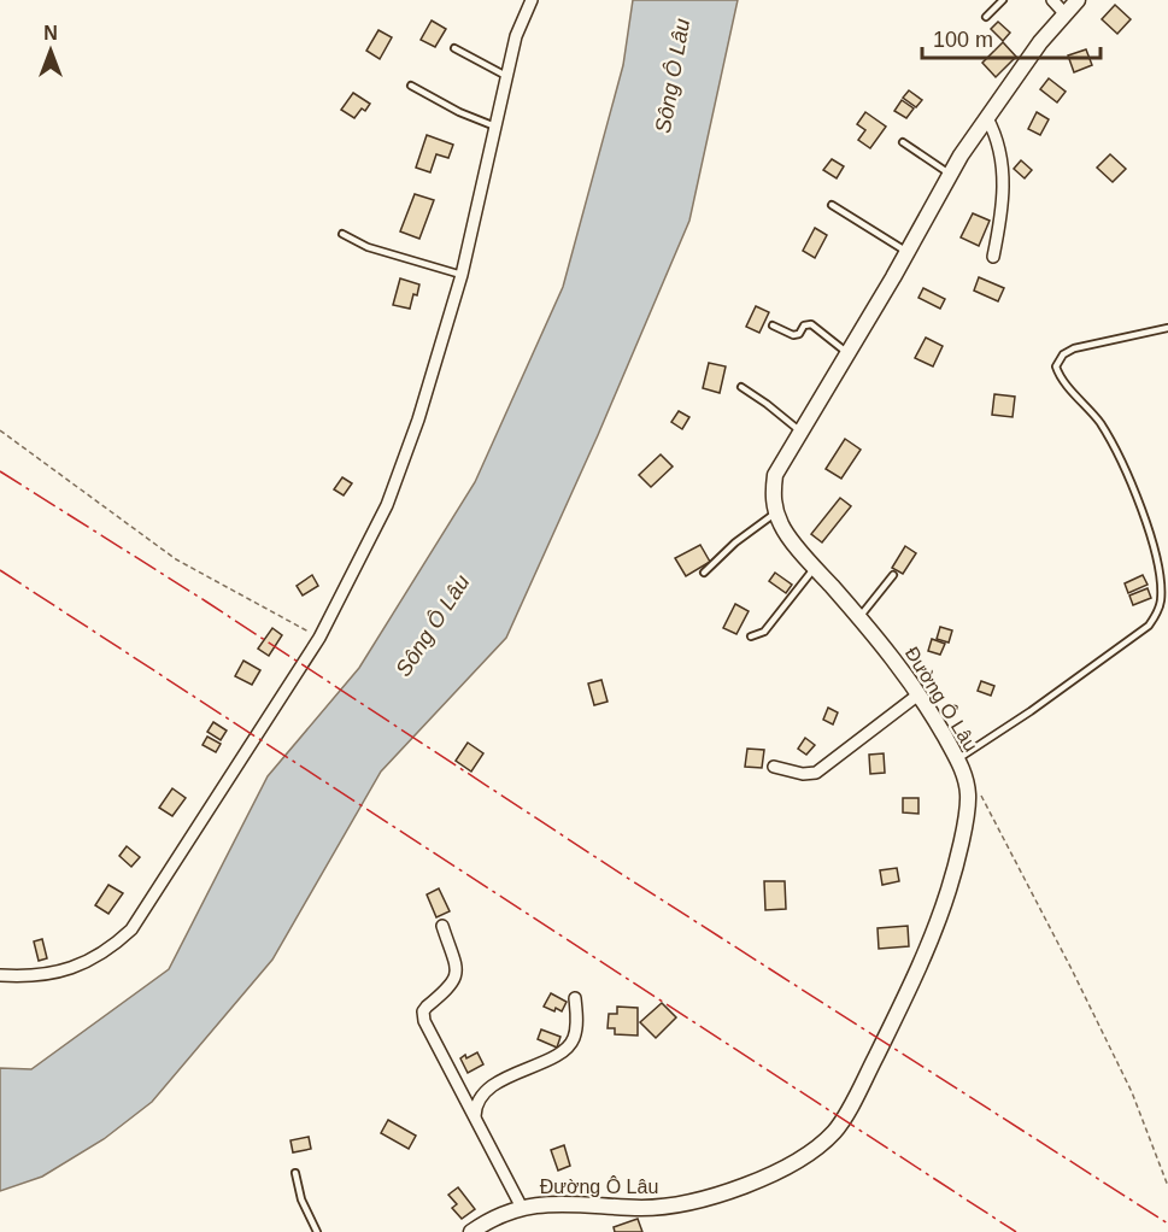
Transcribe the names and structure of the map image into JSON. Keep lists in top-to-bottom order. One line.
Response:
{"streets":{"main road":["Đường Ô Lâu"]},"water":["Sông Ô Lâu"],"scale_bar":"100 m","north":"top"}
